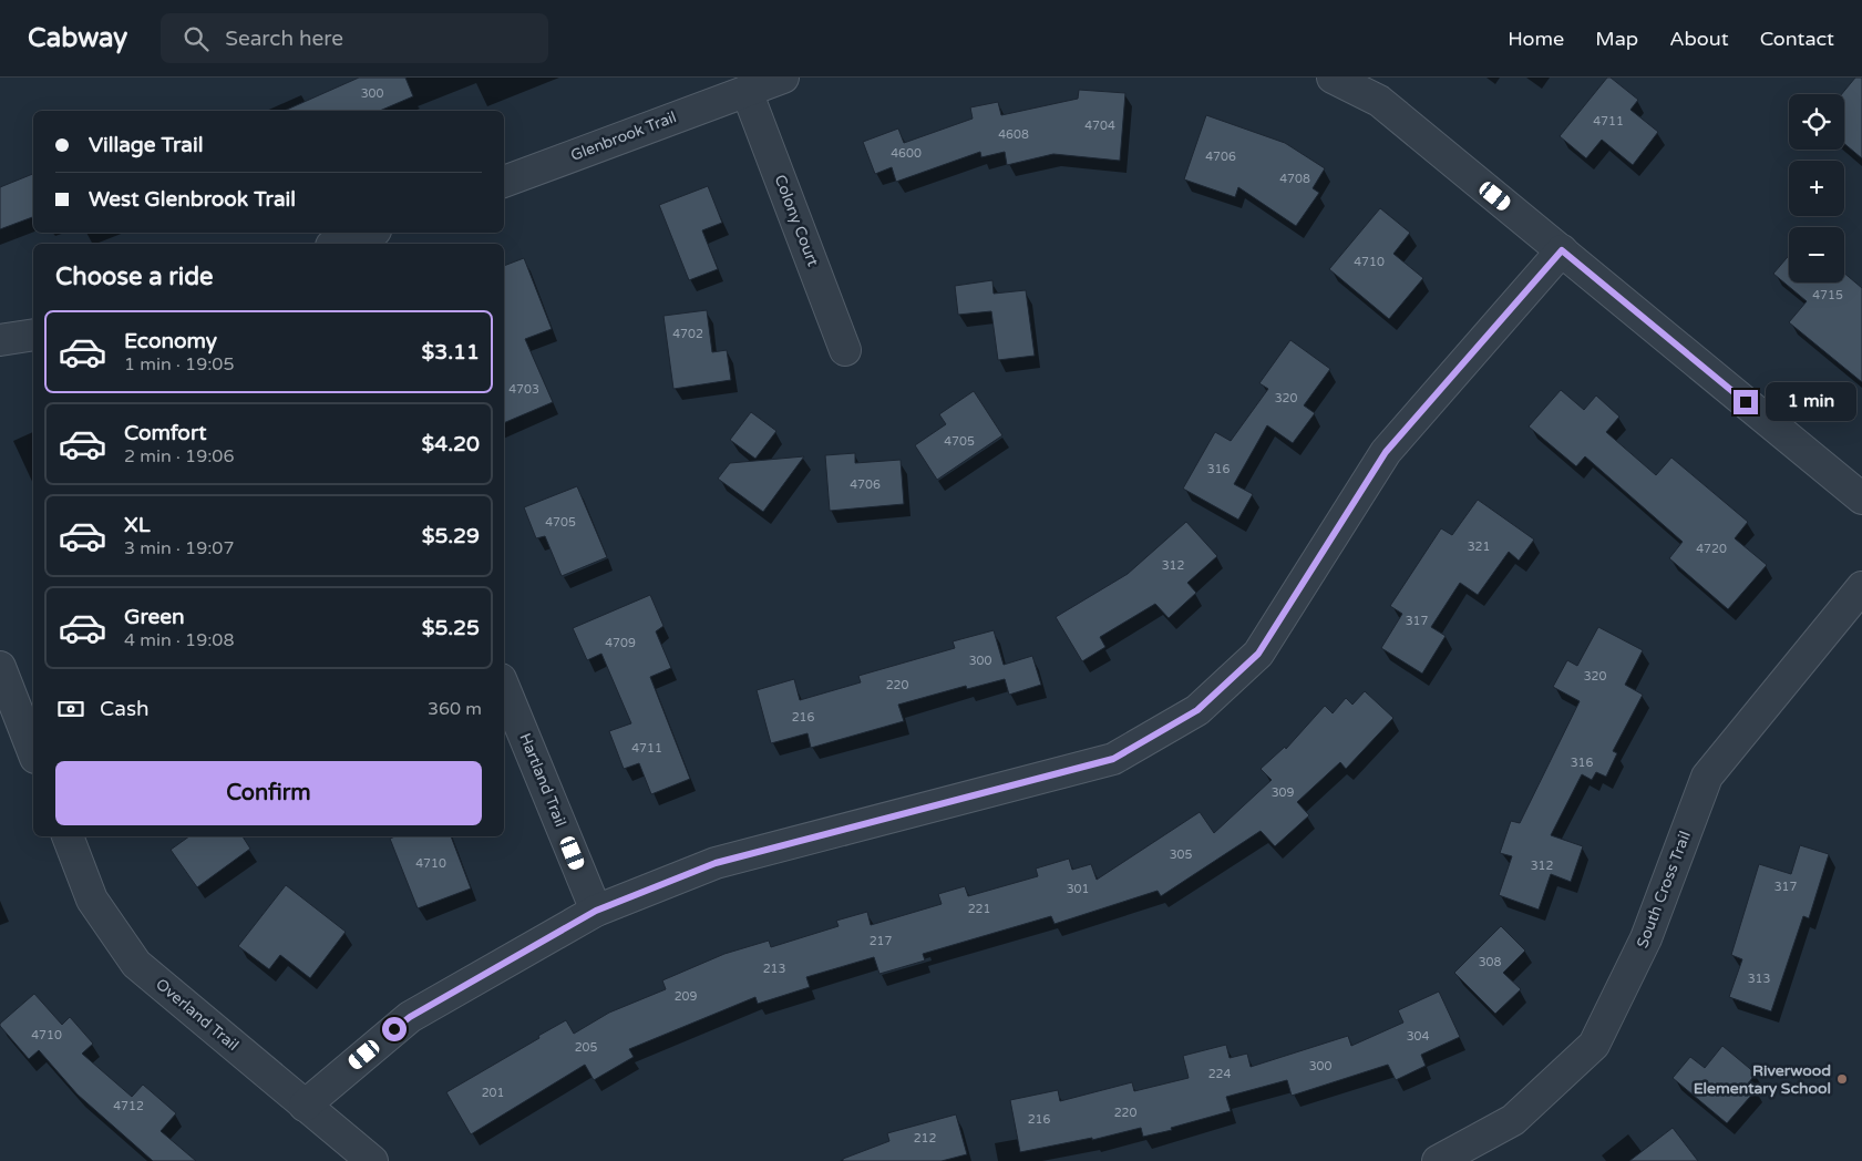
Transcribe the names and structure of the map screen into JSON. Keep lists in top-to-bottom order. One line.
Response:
{"streets":{"street":["Glenbrook Trail","Colony Court","Hartland Trail","South Cross Trail","Overland Trail"]},"crossings":[["Glenbrook Trail","Colony Court"]],"places":["Riverwood Elementary School"],"house_numbers":["300","4711","4704","4608","4600","4706","4708","4710","4715","4702","4703","320","4705","316","4706","4705","321","4720","312","317","4709","300","320","220","216","4711","316","309","305","4710","312","317","301","221","217","308","213","313","209","4710","304","205","300","224","201","4712","220","216","212"],"page":{"header":"Cabway","search":"Search here","nav":["Home","Map","About","Contact"],"map_buttons":["+","−"],"banner":["Village Trail","West Glenbrook Trail"],"heading":"Choose a ride","list":[{"name":"Economy","note":"1 min · 19:05","value":"$3.11"},{"name":"Comfort","note":"2 min · 19:06","value":"$4.20"},{"name":"XL","note":"3 min · 19:07","value":"$5.29"},{"name":"Green","note":"4 min · 19:08","value":"$5.25"}],"bubble":"1 min","pay":["Cash","360 m"],"buttons":"Confirm"}}
